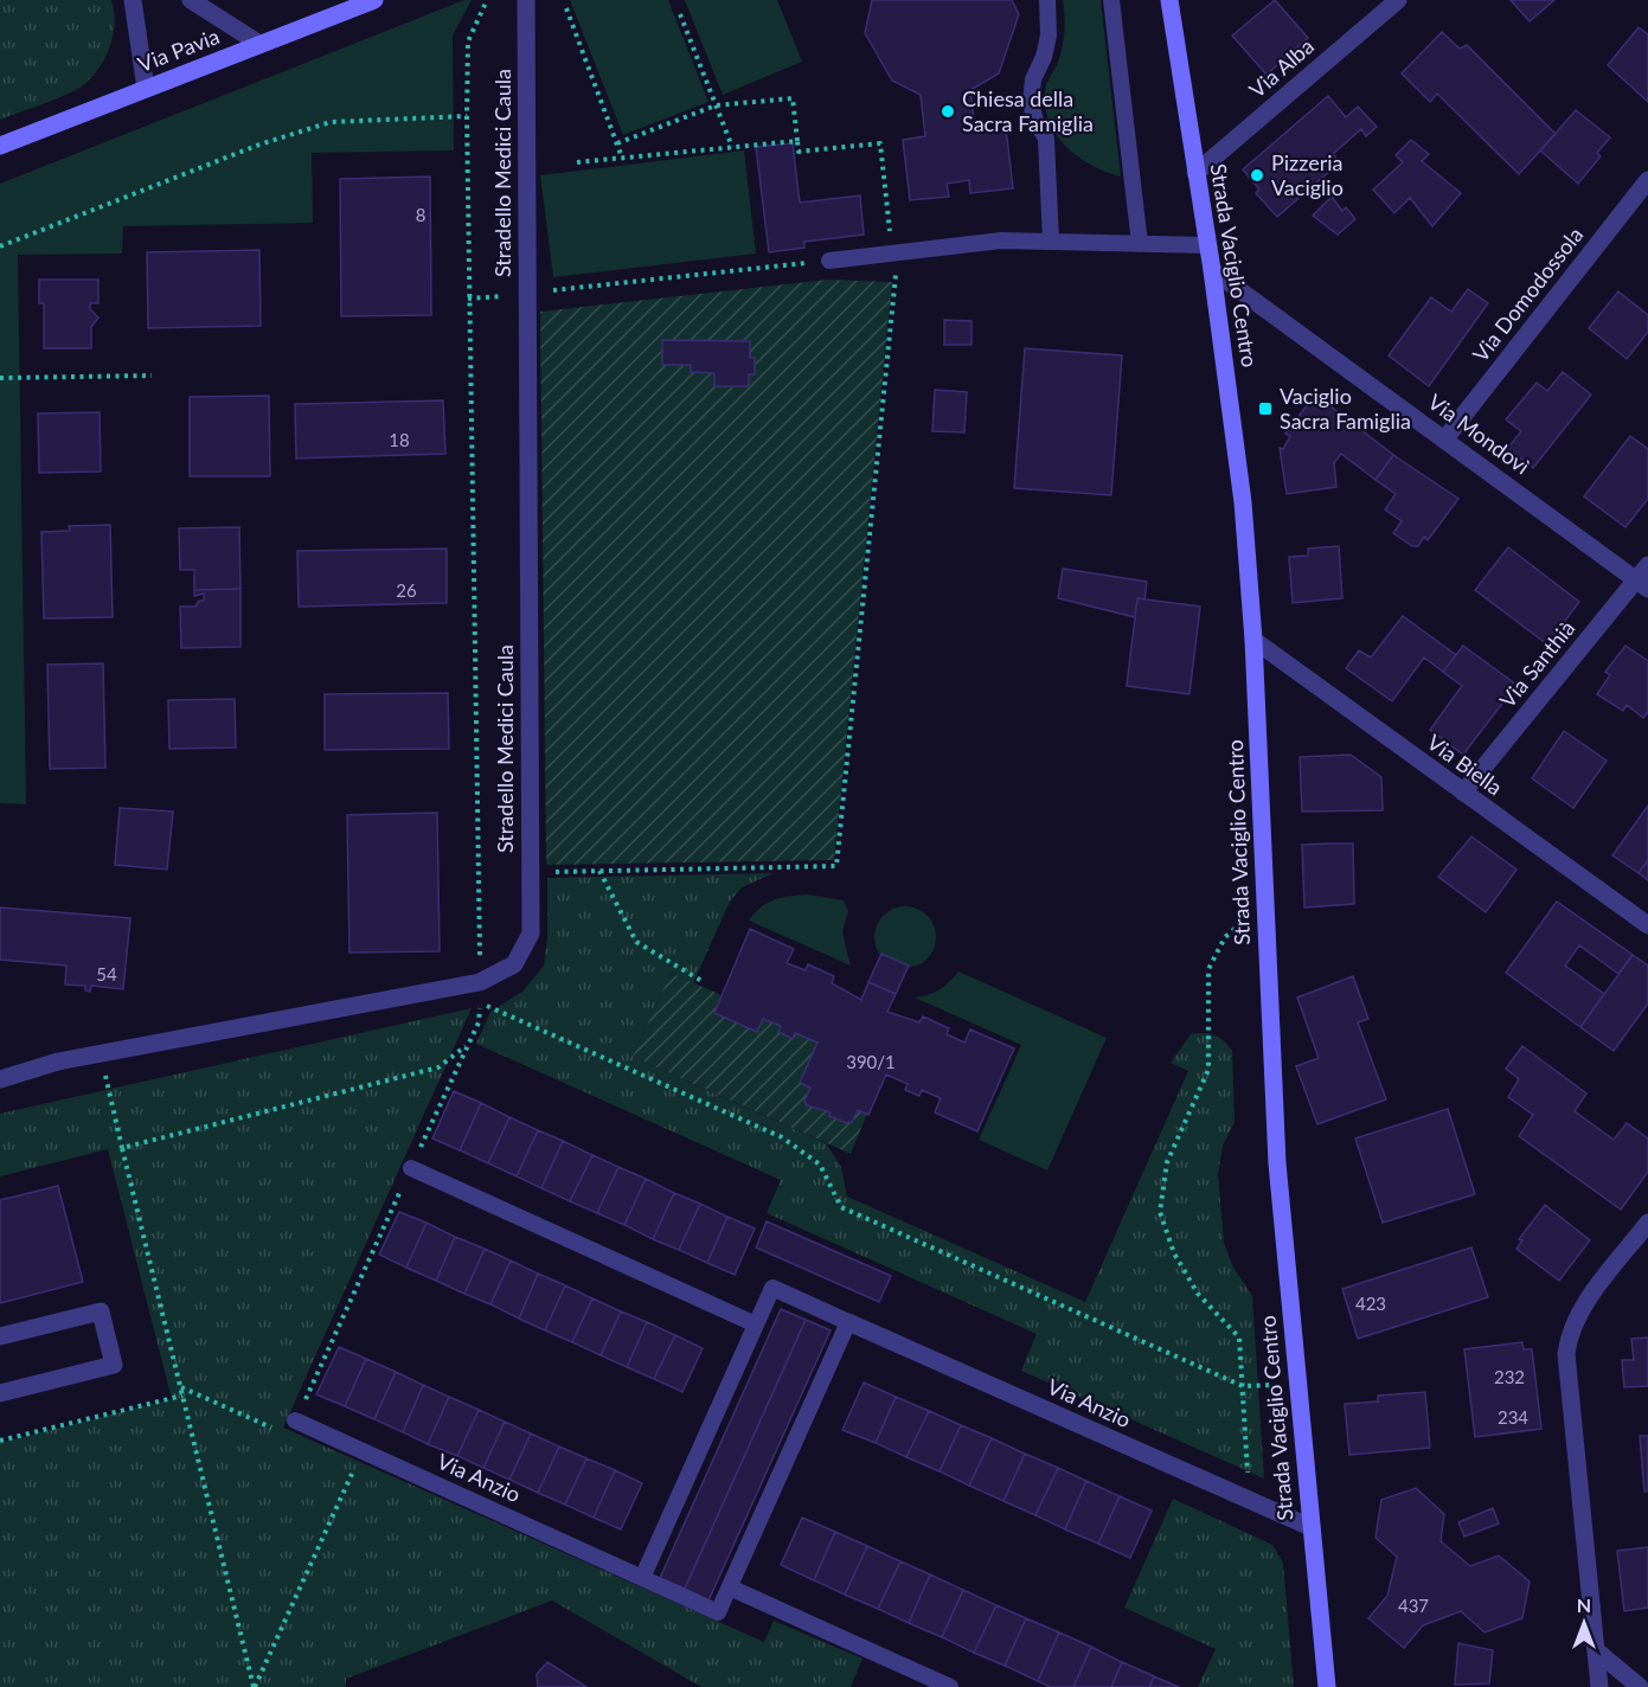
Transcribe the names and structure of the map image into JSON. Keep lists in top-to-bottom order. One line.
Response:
{"streets":{"street":["Via Pavia","Via Alba","Stradello Medici Caula","Strada Vaciglio Centro","Via Domodossola","Via Mondovì","Via Santhià","Via Biella","Via Anzio"]},"crossings":[["Via Alba","Strada Vaciglio Centro"],["Strada Vaciglio Centro","Via Mondovì"],["Strada Vaciglio Centro","Via Biella"],["Strada Vaciglio Centro","Via Anzio"],["Via Domodossola","Via Mondovì"],["Via Mondovì","Via Santhià"],["Via Santhià","Via Biella"]],"places":{"other":["Chiesa della Sacra Famiglia","Pizzeria Vaciglio"],"transit":["Vaciglio Sacra Famiglia"]},"house_numbers":["8","18","26","54","390/1","423","232","234","437"],"north":"top"}
